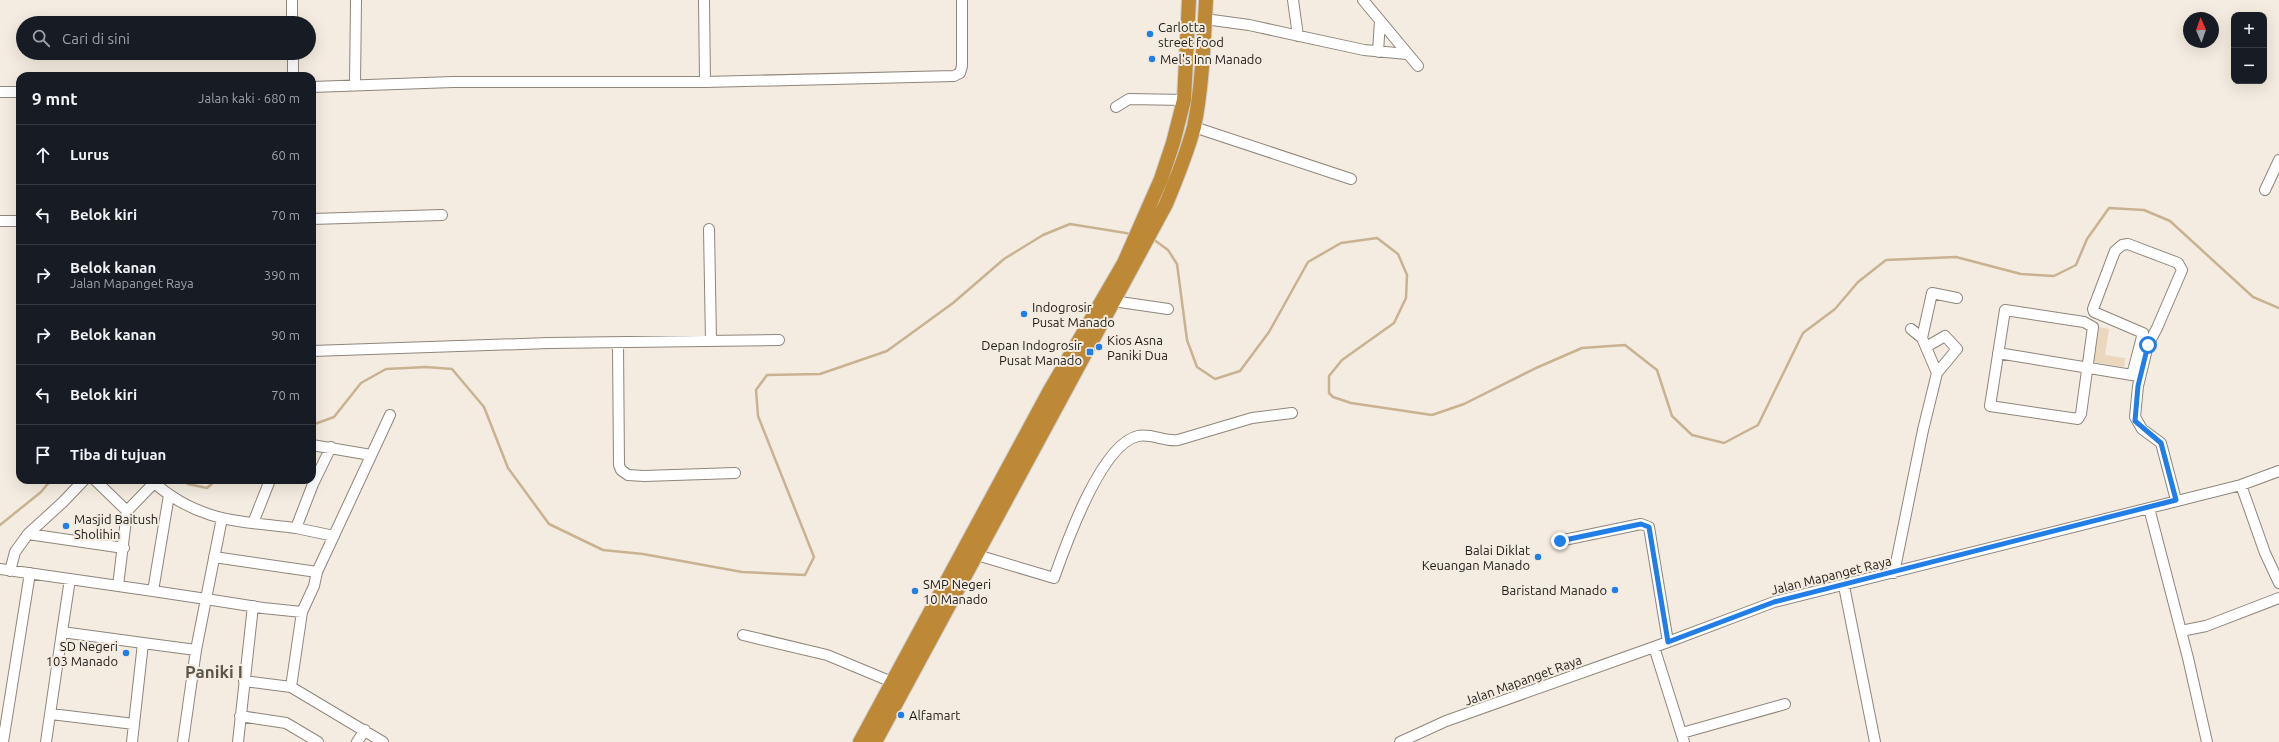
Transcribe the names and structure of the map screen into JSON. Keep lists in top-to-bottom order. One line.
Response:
{"streets":{"street":["Jalan Mapanget Raya"]},"districts":["Paniki I"],"places":{"other":["Carlotta street food","Mel's Inn Manado","Indogrosir Pusat Manado","Kios Asna Paniki Dua","Masjid Baitush Sholihin","Balai Diklat Keuangan Manado","Baristand Manado","SMP Negeri 10 Manado","SD Negeri 103 Manado","Alfamart"],"transit":["Depan Indogrosir Pusat Manado"]},"north":"top","page":{"map_buttons":["+","−"],"search":"Cari di sini","heading":["9 mnt","Jalan kaki · 680 m"],"list":[["Lurus","60 m"],["Belok kiri","70 m"],["Belok kanan","Jalan Mapanget Raya","390 m"],["Belok kanan","90 m"],["Belok kiri","70 m"],"Tiba di tujuan"]}}
